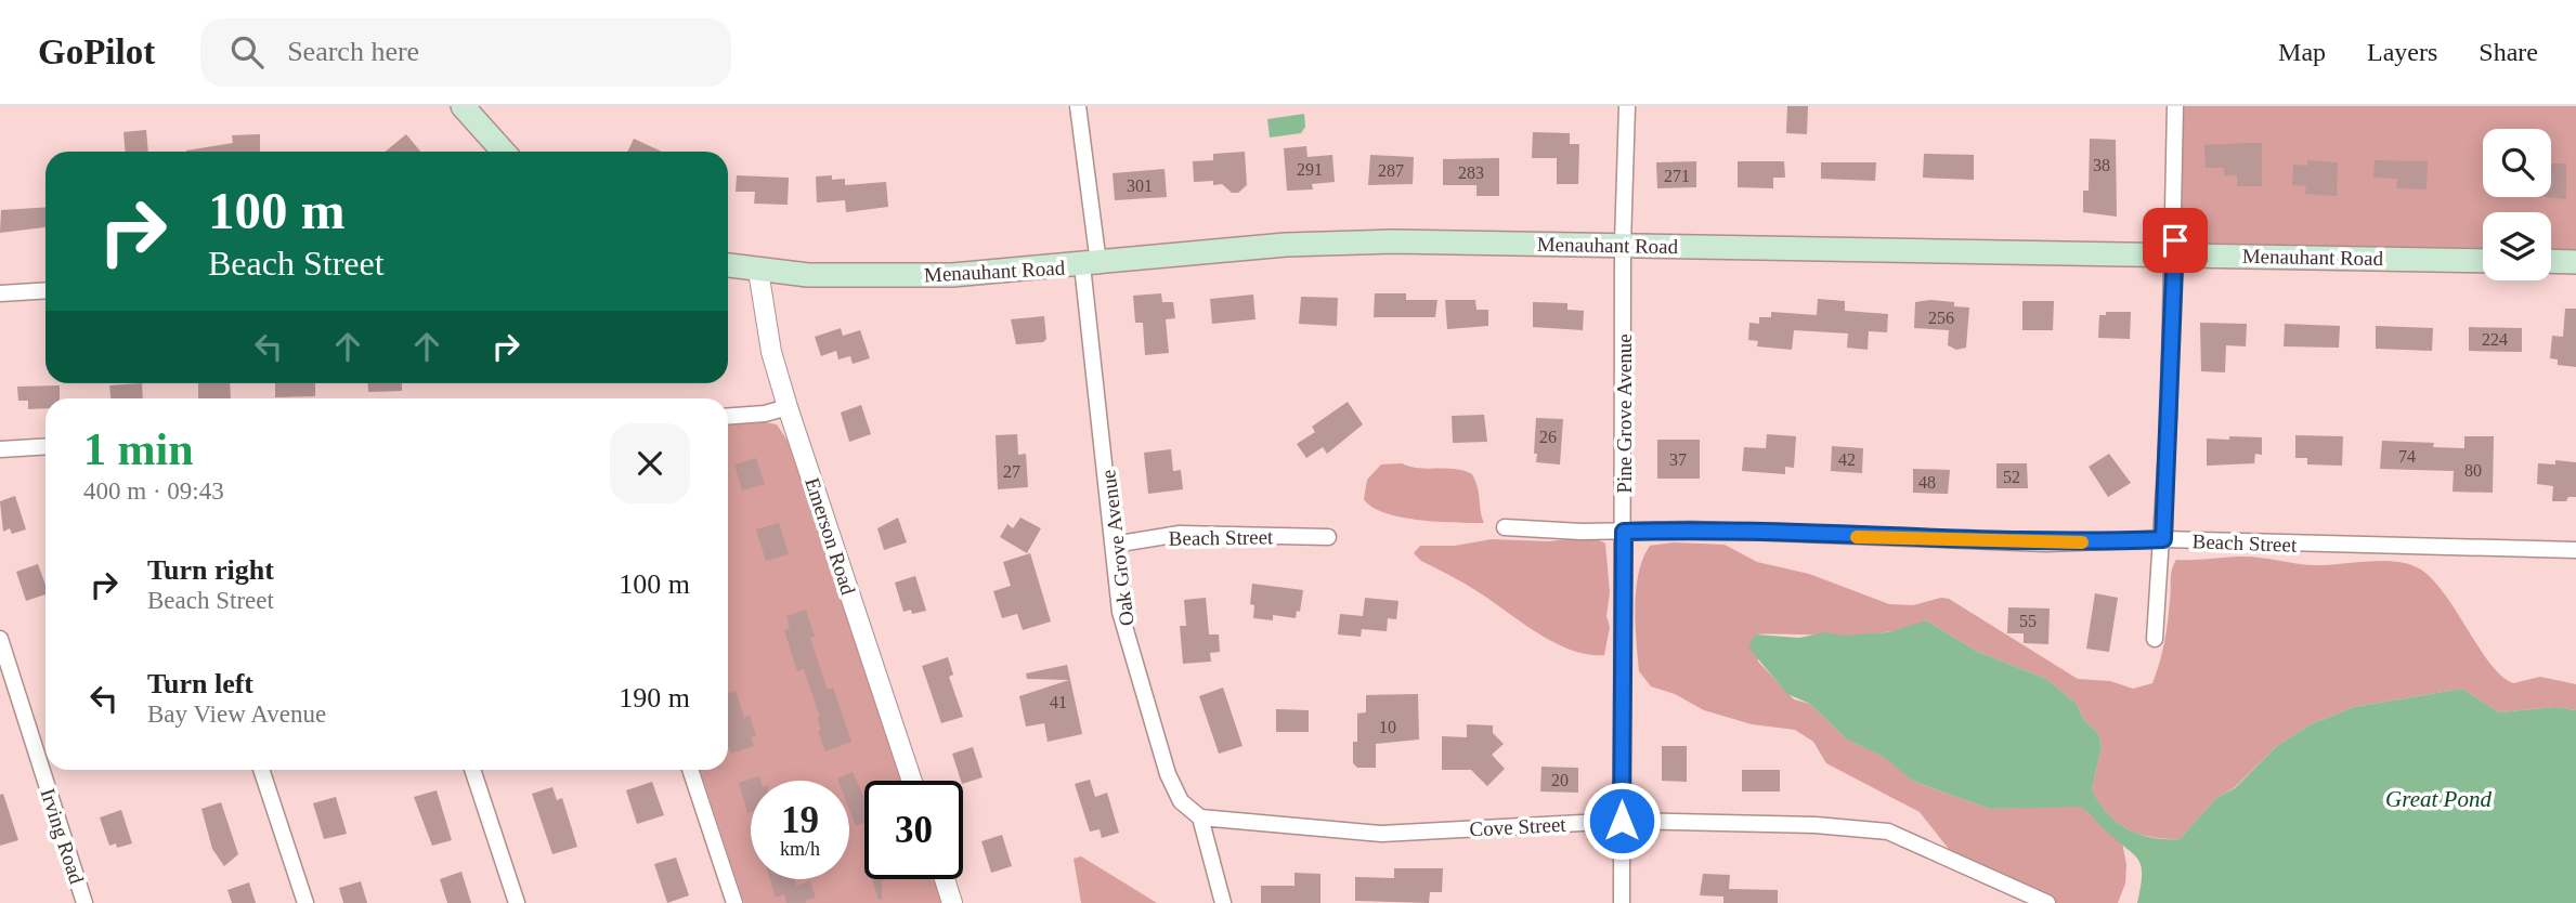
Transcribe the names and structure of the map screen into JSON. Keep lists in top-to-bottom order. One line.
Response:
{"streets":{"main road":["Menauhant Road"],"street":["Pine Grove Avenue","Emerson Road","Beach Street","Oak Grove Avenue","Cove Street","Irving Road"]},"crossings":[["Menauhant Road","Pine Grove Avenue"],["Menauhant Road","Emerson Road"],["Menauhant Road","Oak Grove Avenue"],["Pine Grove Avenue","Beach Street"],["Pine Grove Avenue","Cove Street"],["Beach Street","Oak Grove Avenue"],["Oak Grove Avenue","Cove Street"]],"water":["Great Pond"],"house_numbers":["38","291","287","283","271","301","256","224","26","74","37","42","80","27","52","48","55","41","10","20"],"page":{"header":"GoPilot","search":"Search here","nav":["Map","Layers","Share"],"turn":["100 m","Beach Street"],"heading":["1 min","400 m · 09:43"],"list":[{"name":"Turn right","note":"Beach Street","value":"100 m"},{"name":"Turn left","note":"Bay View Avenue","value":"190 m"}],"speed":"19 km/h","limit":"30"}}
